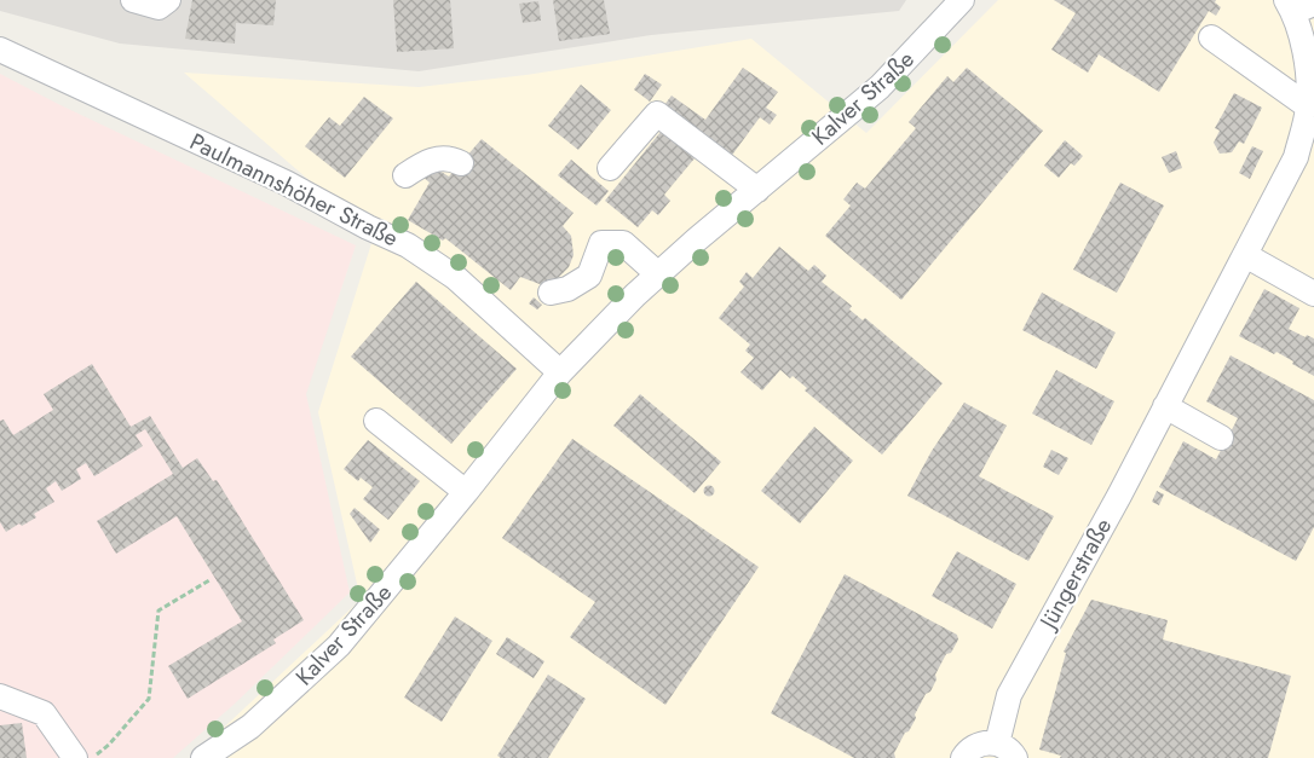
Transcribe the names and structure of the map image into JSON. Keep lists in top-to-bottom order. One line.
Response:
{"streets":{"street":["Kalver Straße","Paulmannshöher Straße","Jüngerstraße"]},"crossings":[["Kalver Straße","Paulmannshöher Straße"]]}
